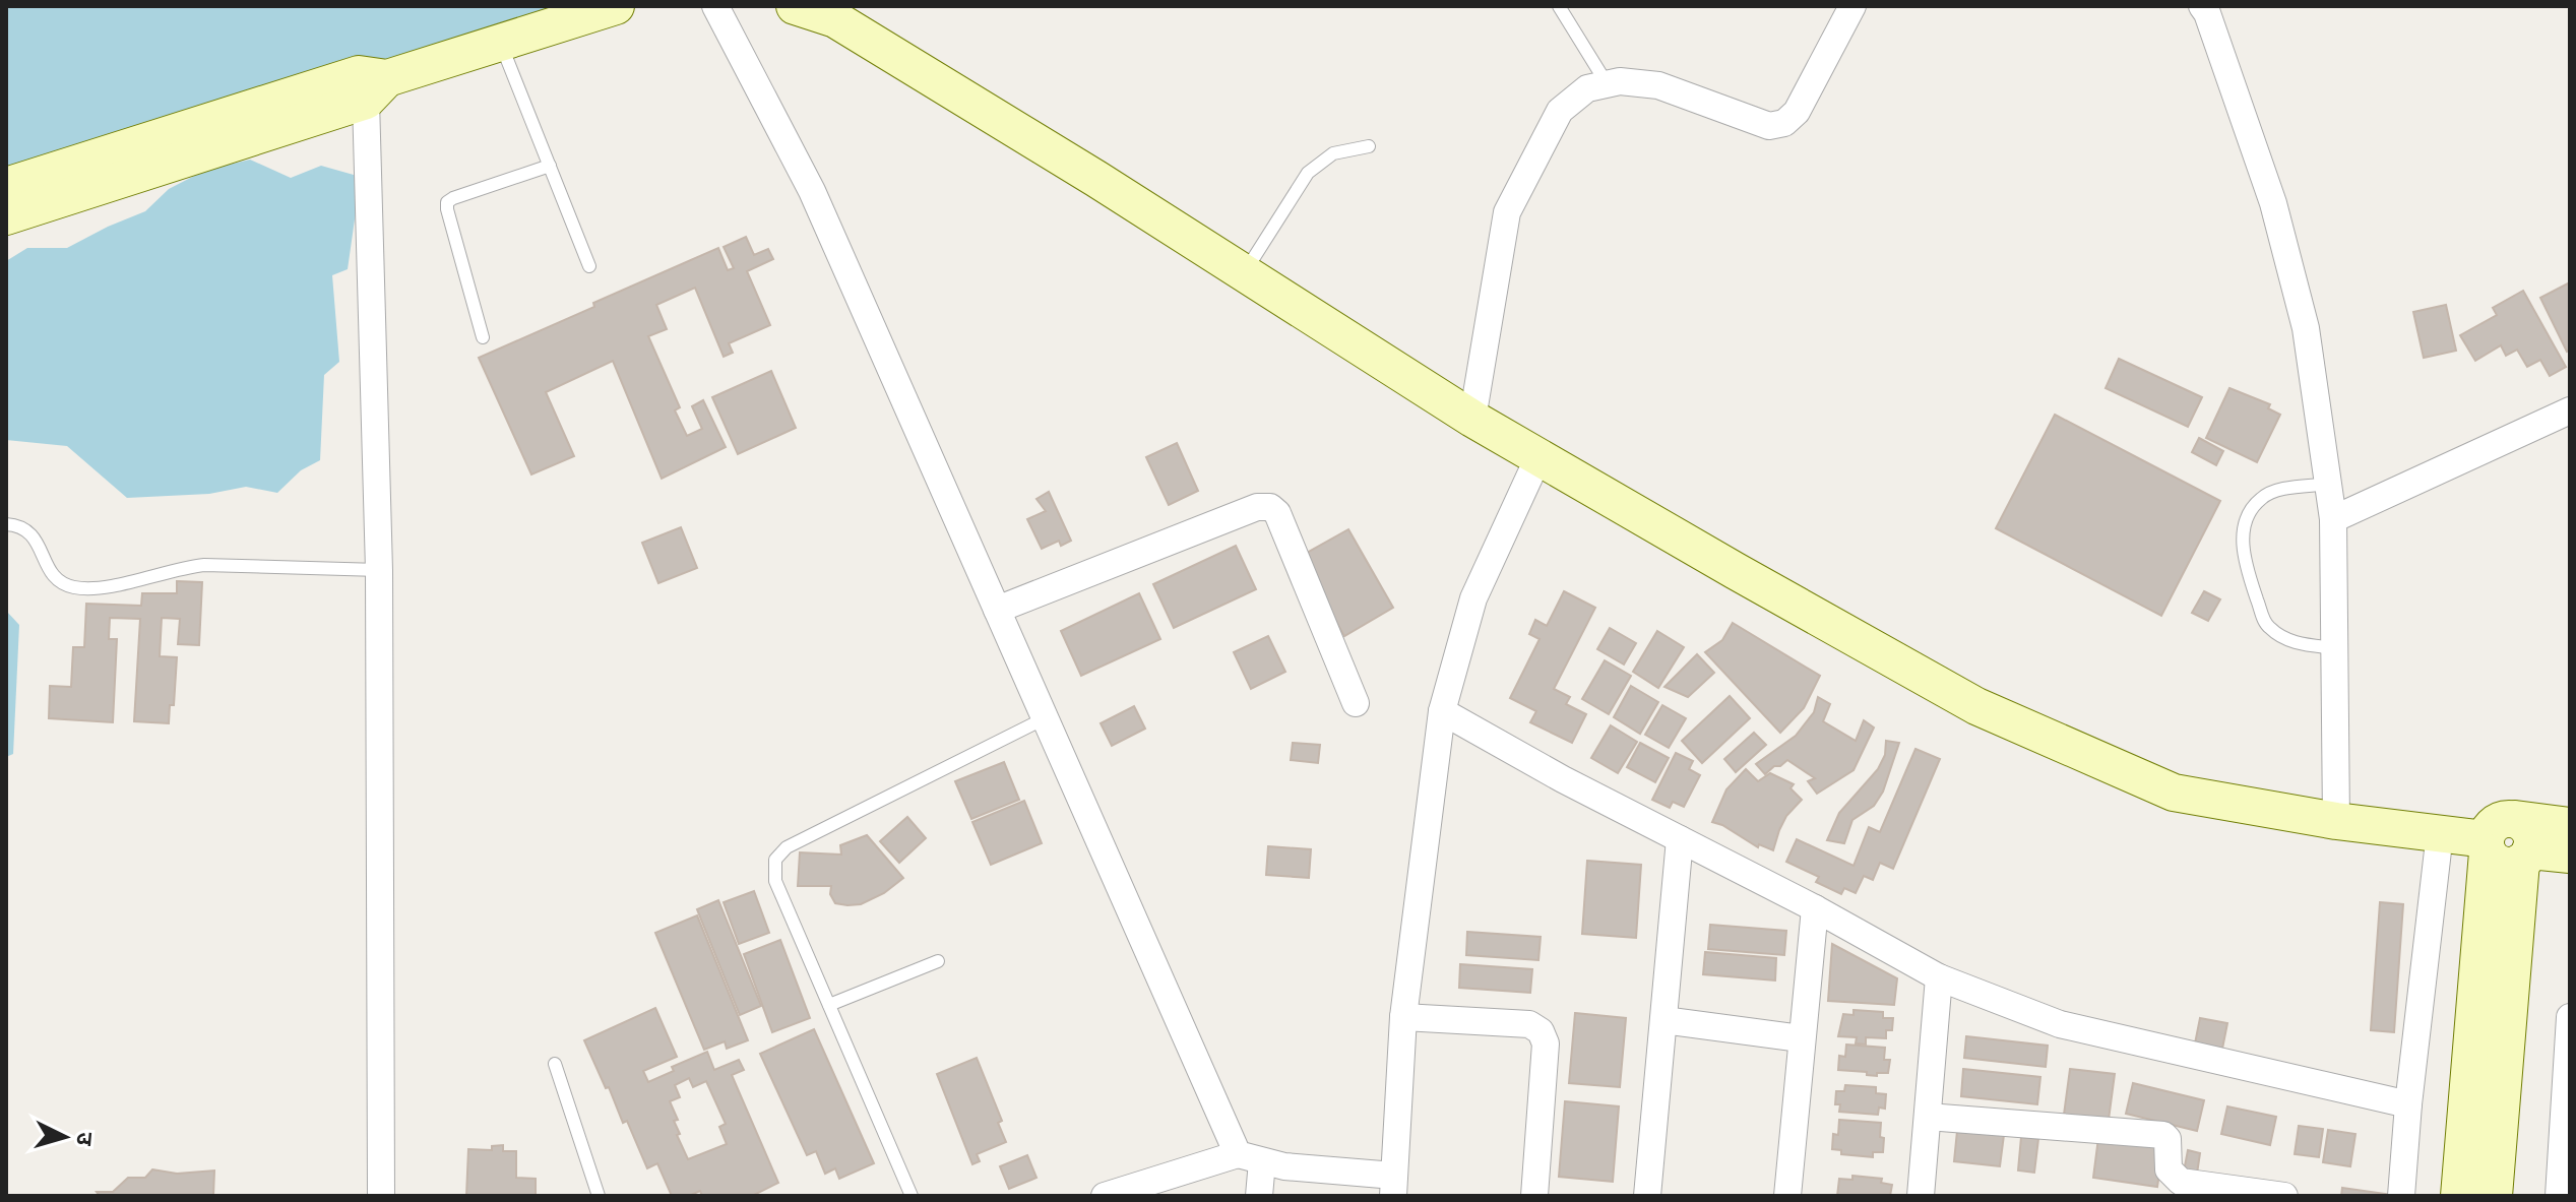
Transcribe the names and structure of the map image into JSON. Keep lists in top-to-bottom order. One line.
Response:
{"north":"right"}
